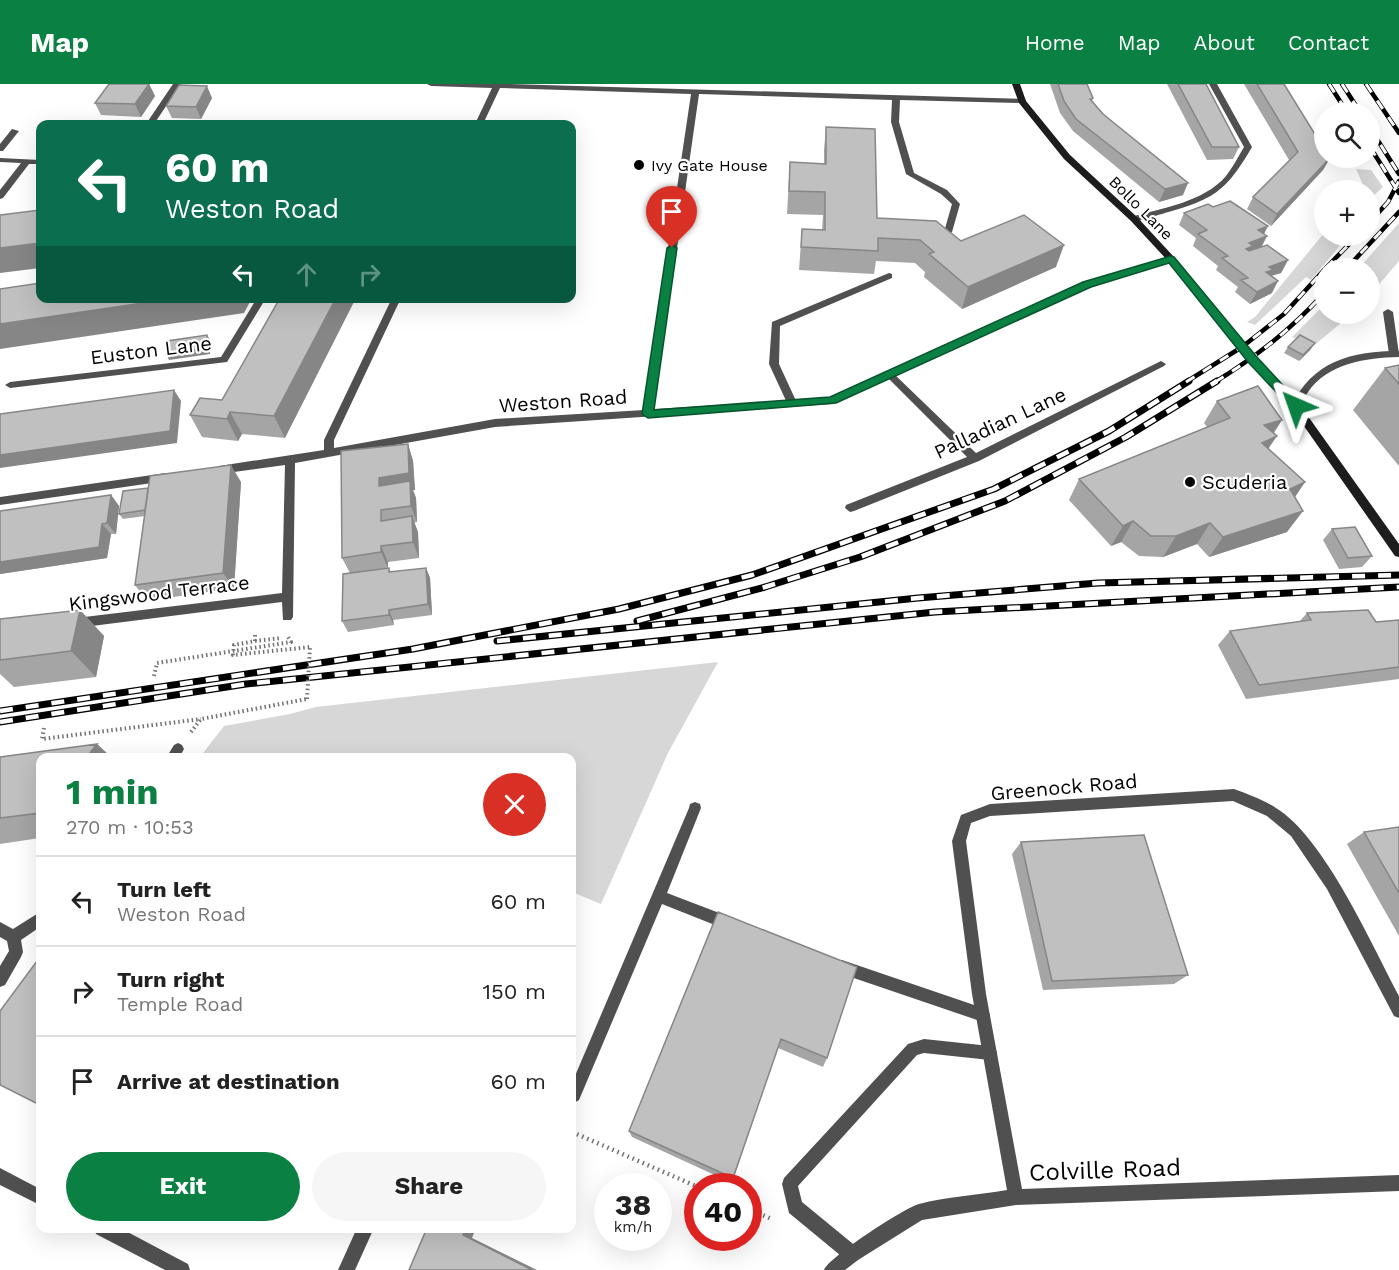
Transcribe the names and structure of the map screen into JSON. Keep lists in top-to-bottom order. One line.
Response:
{"streets":{"street":["Bollo Lane","Euston Lane","Weston Road","Palladian Lane","Kingswood Terrace","Greenock Road","Colville Road"]},"crossings":[["Bollo Lane","Weston Road"],["Greenock Road","Colville Road"]],"places":["Ivy Gate House","Scuderia"],"page":{"header":"Map","nav":["Home","Map","About","Contact"],"map_buttons":["+","−"],"turn":["60 m","Weston Road"],"heading":["1 min","270 m · 10:53"],"list":[{"name":"Turn left","note":"Weston Road","value":"60 m"},{"name":"Turn right","note":"Temple Road","value":"150 m"},{"name":"Arrive at destination","value":"60 m"}],"buttons":["Exit","Share"],"speed":"38 km/h","limit":"40"}}
